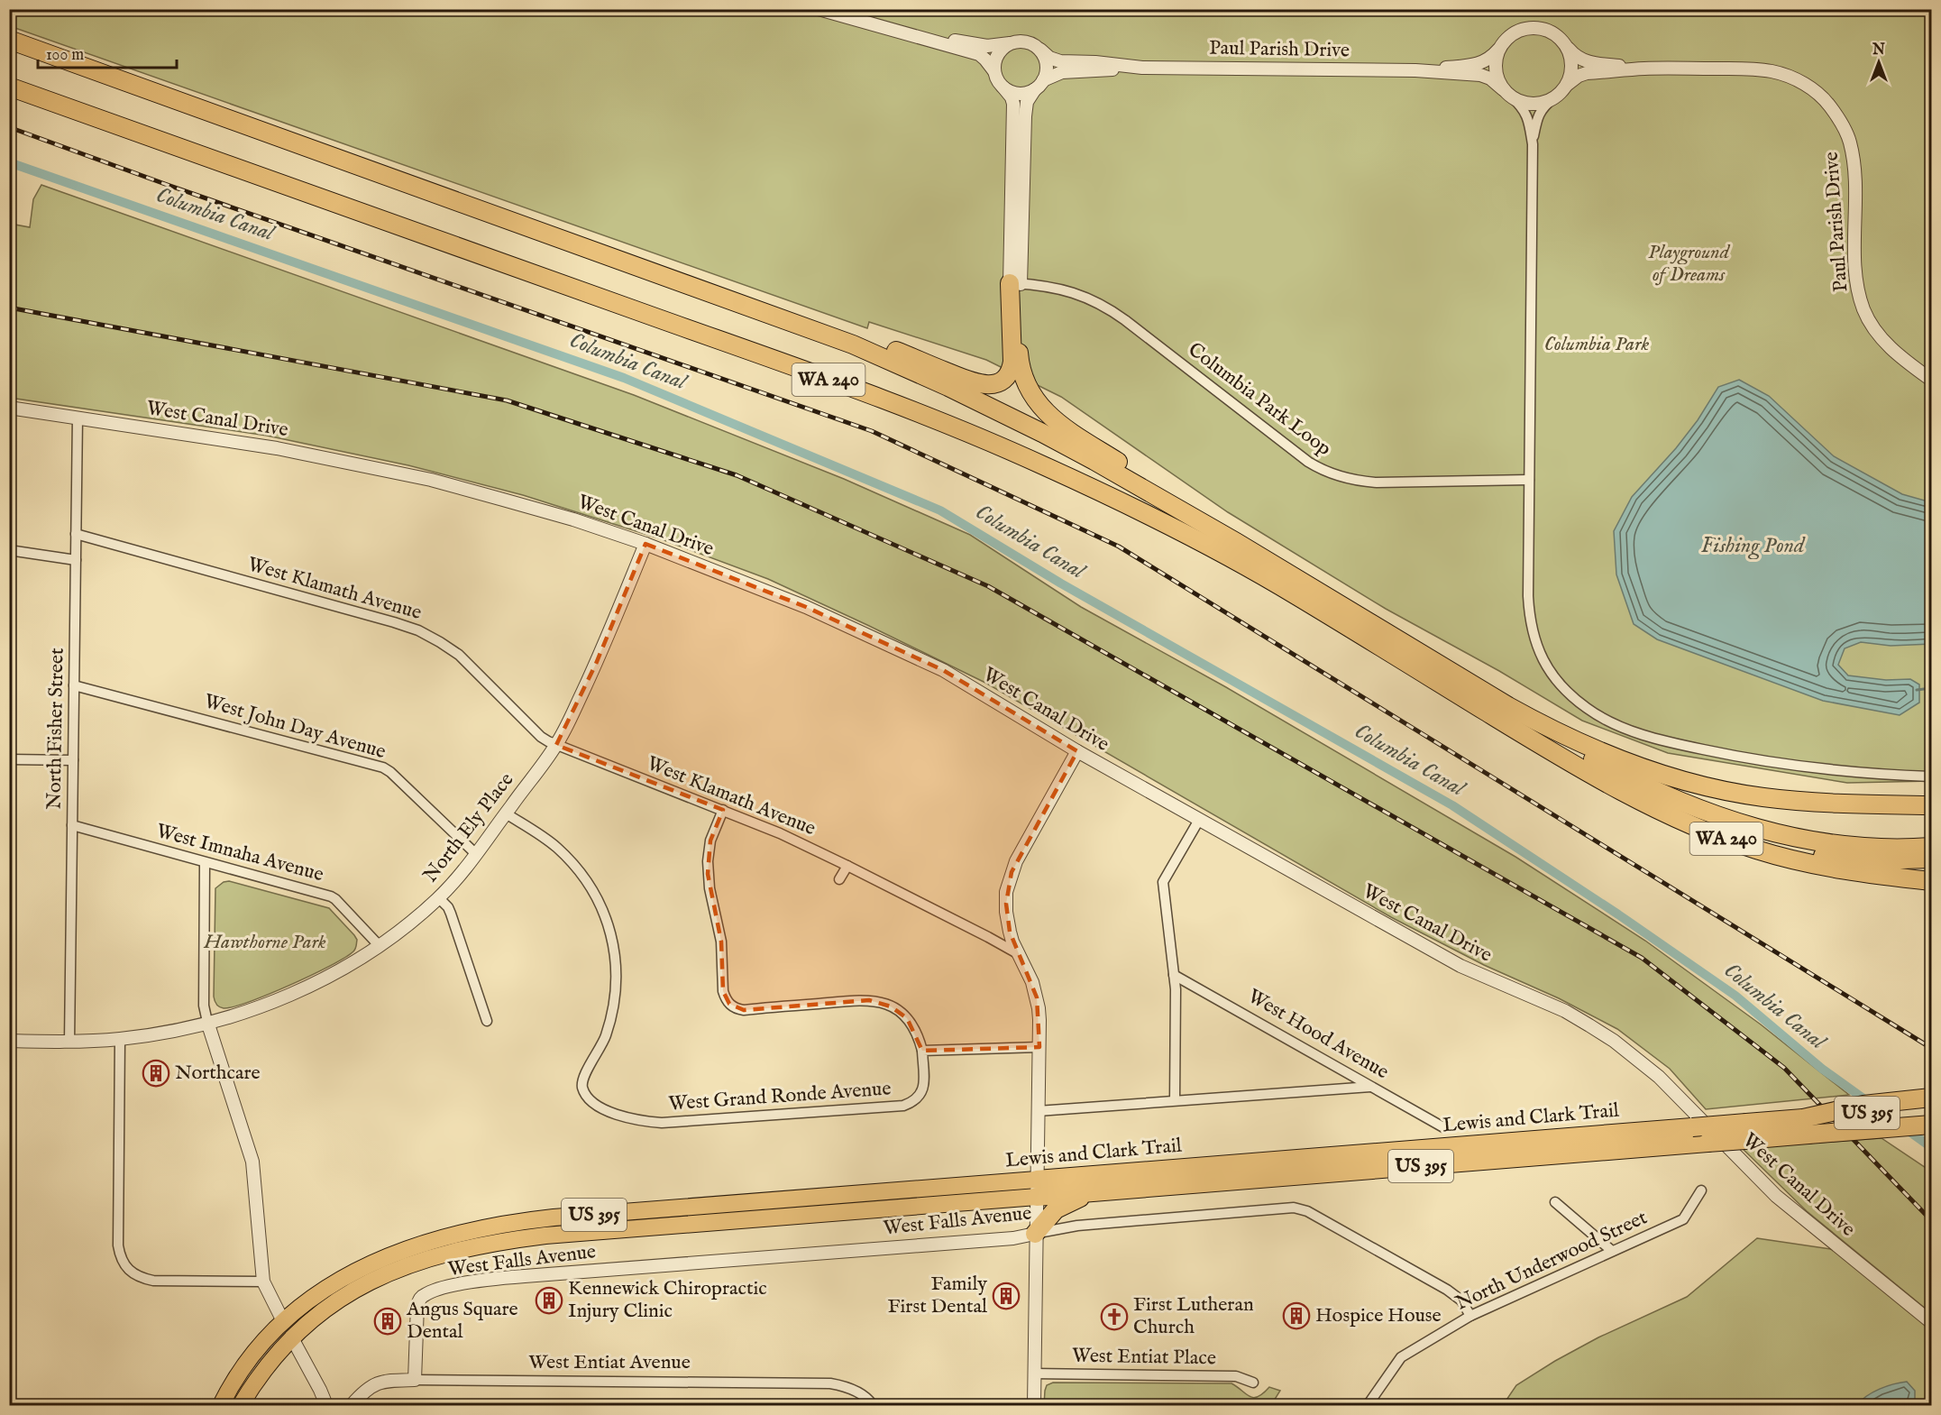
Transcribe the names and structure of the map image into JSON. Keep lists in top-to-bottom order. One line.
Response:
{"streets":{"highway":["WA 240","US 395","Lewis and Clark Trail"],"street":["Paul Parish Drive","Columbia Park Loop","West Canal Drive","West Klamath Avenue","West John Day Avenue","North Fisher Street","North Ely Place","West Imnaha Avenue","West Hood Avenue","West Grand Ronde Avenue","West Falls Avenue","North Underwood Street","West Entiat Place","West Entiat Avenue"]},"crossings":[["West Canal Drive","North Fisher Street"],["West Canal Drive","North Ely Place"],["West Klamath Avenue","North Fisher Street"],["West Klamath Avenue","North Ely Place"],["West John Day Avenue","North Fisher Street"],["West John Day Avenue","North Ely Place"],["North Fisher Street","West Imnaha Avenue"],["North Ely Place","West Imnaha Avenue"],["North Ely Place","West Grand Ronde Avenue"],["US 395","Lewis and Clark Trail"],["West Falls Avenue","North Underwood Street"],["West Falls Avenue","West Entiat Avenue"]],"water":["Columbia Canal","Fishing Pond"],"parks":["Playground of Dreams","Columbia Park","Hawthorne Park"],"places":{"building":["Northcare","Family First Dental","Kennewick Chiropractic Injury Clinic","Hospice House","Angus Square Dental"],"church":["First Lutheran Church"]},"scale_bar":"100 m","north":"top"}
